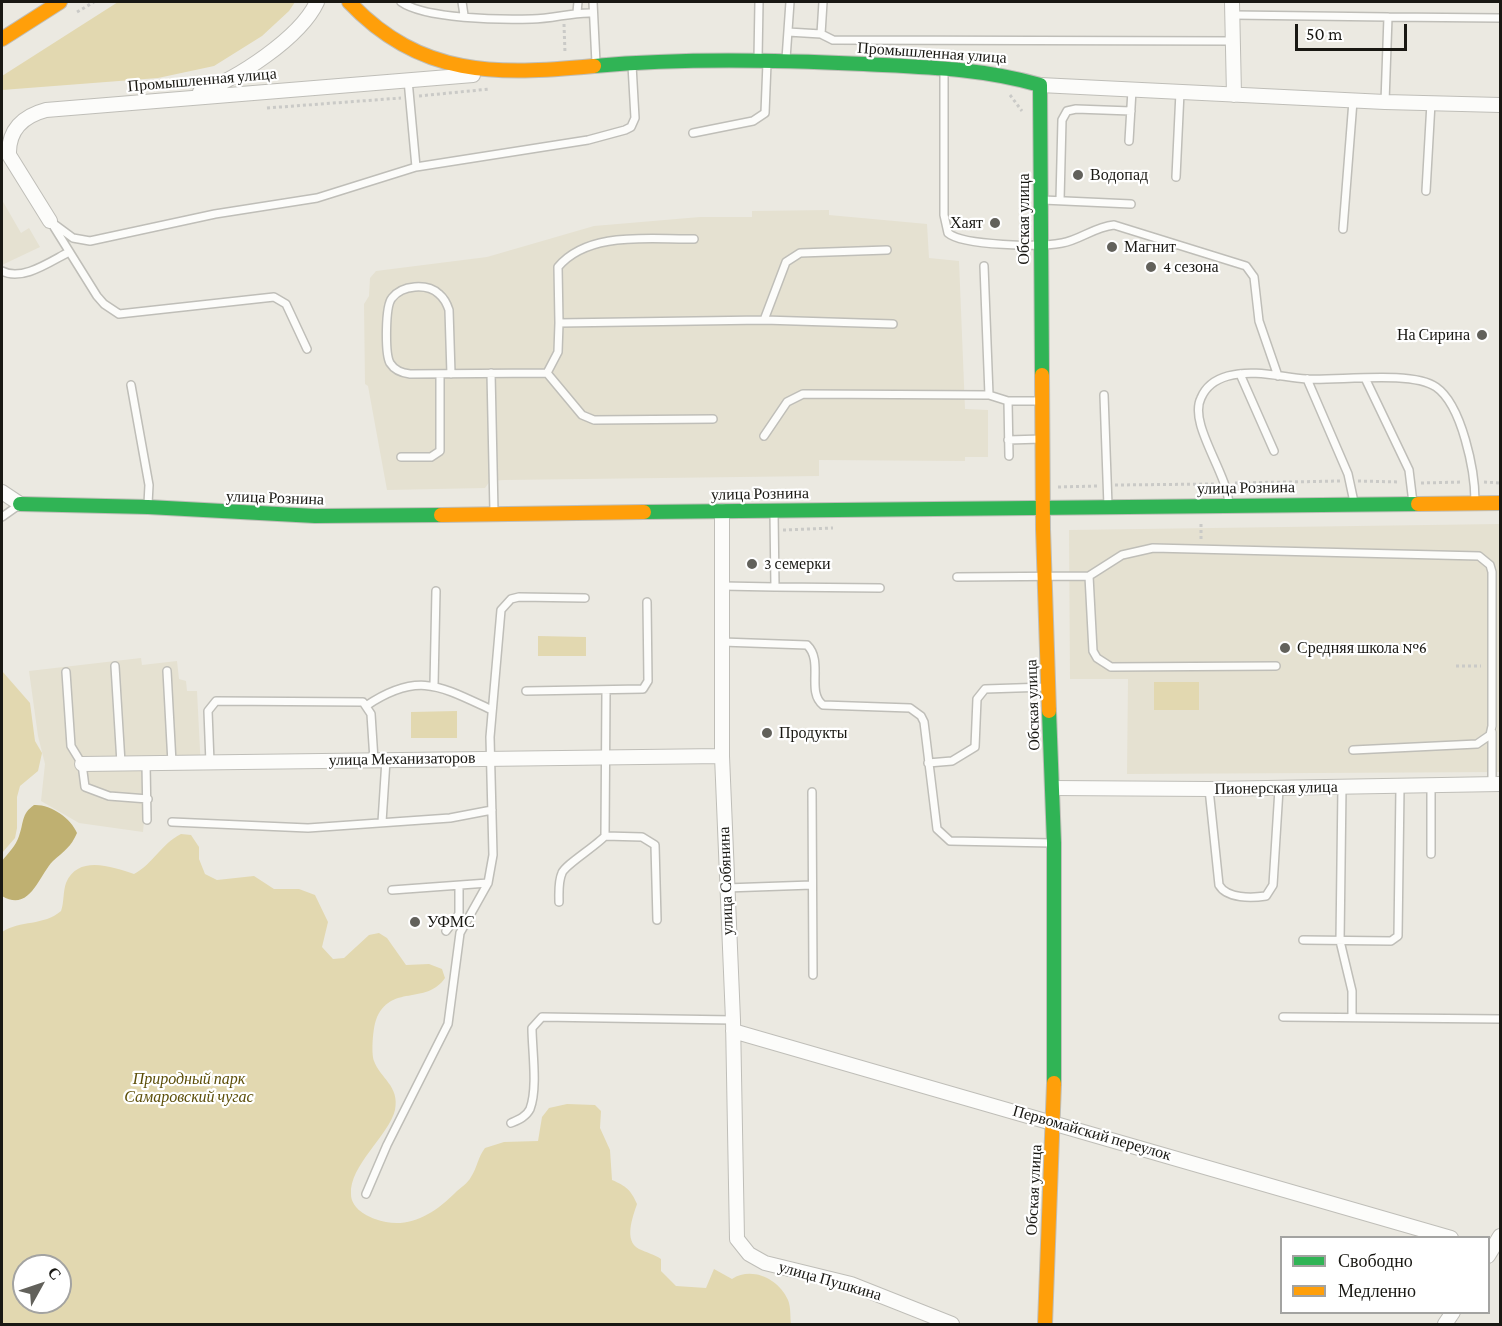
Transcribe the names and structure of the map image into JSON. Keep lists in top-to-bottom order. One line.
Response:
{"streets":{"main road":["Промышленная улица","Обская улица","улица Рознина"],"street":["улица Механизаторов","Пионерская улица","улица Собянина","Первомайский переулок","улица Пушкина"]},"crossings":[["Промышленная улица","Обская улица"],["Обская улица","улица Рознина"],["Обская улица","Пионерская улица"],["Обская улица","Первомайский переулок"],["улица Рознина","улица Собянина"],["улица Механизаторов","улица Собянина"],["улица Собянина","Первомайский переулок"],["улица Собянина","улица Пушкина"]],"parks":["Природный парк Самаровский чугас"],"places":["Водопад","Хаят","Магнит","4 сезона","На Сирина","3 семерки","Средняя школа №6","Продукты","УФМС"],"legend":["Свободно","Медленно"],"scale_bar":"50 m","north":"top right"}
